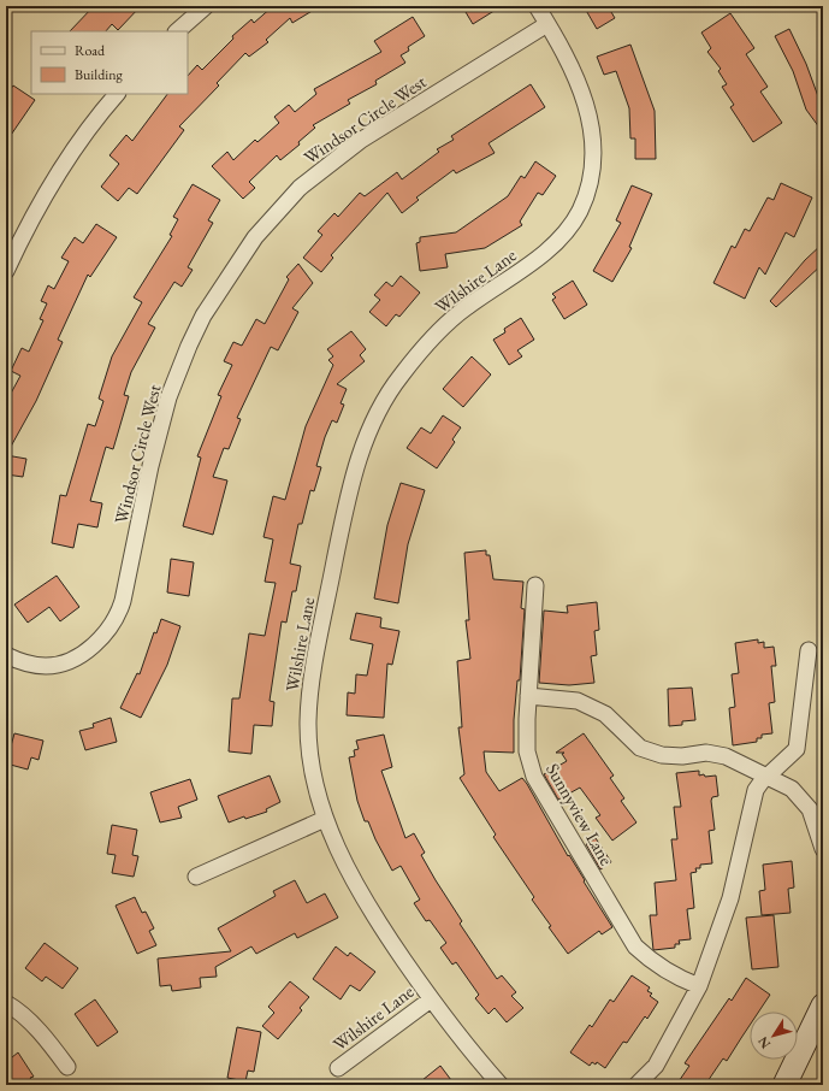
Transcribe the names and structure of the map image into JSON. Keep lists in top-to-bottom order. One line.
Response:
{"streets":{"street":["Windsor Circle West","Wilshire Lane","Sunnyview Lane"]},"crossings":[["Windsor Circle West","Wilshire Lane"]],"legend":["Road","Building"],"north":"bottom left"}
